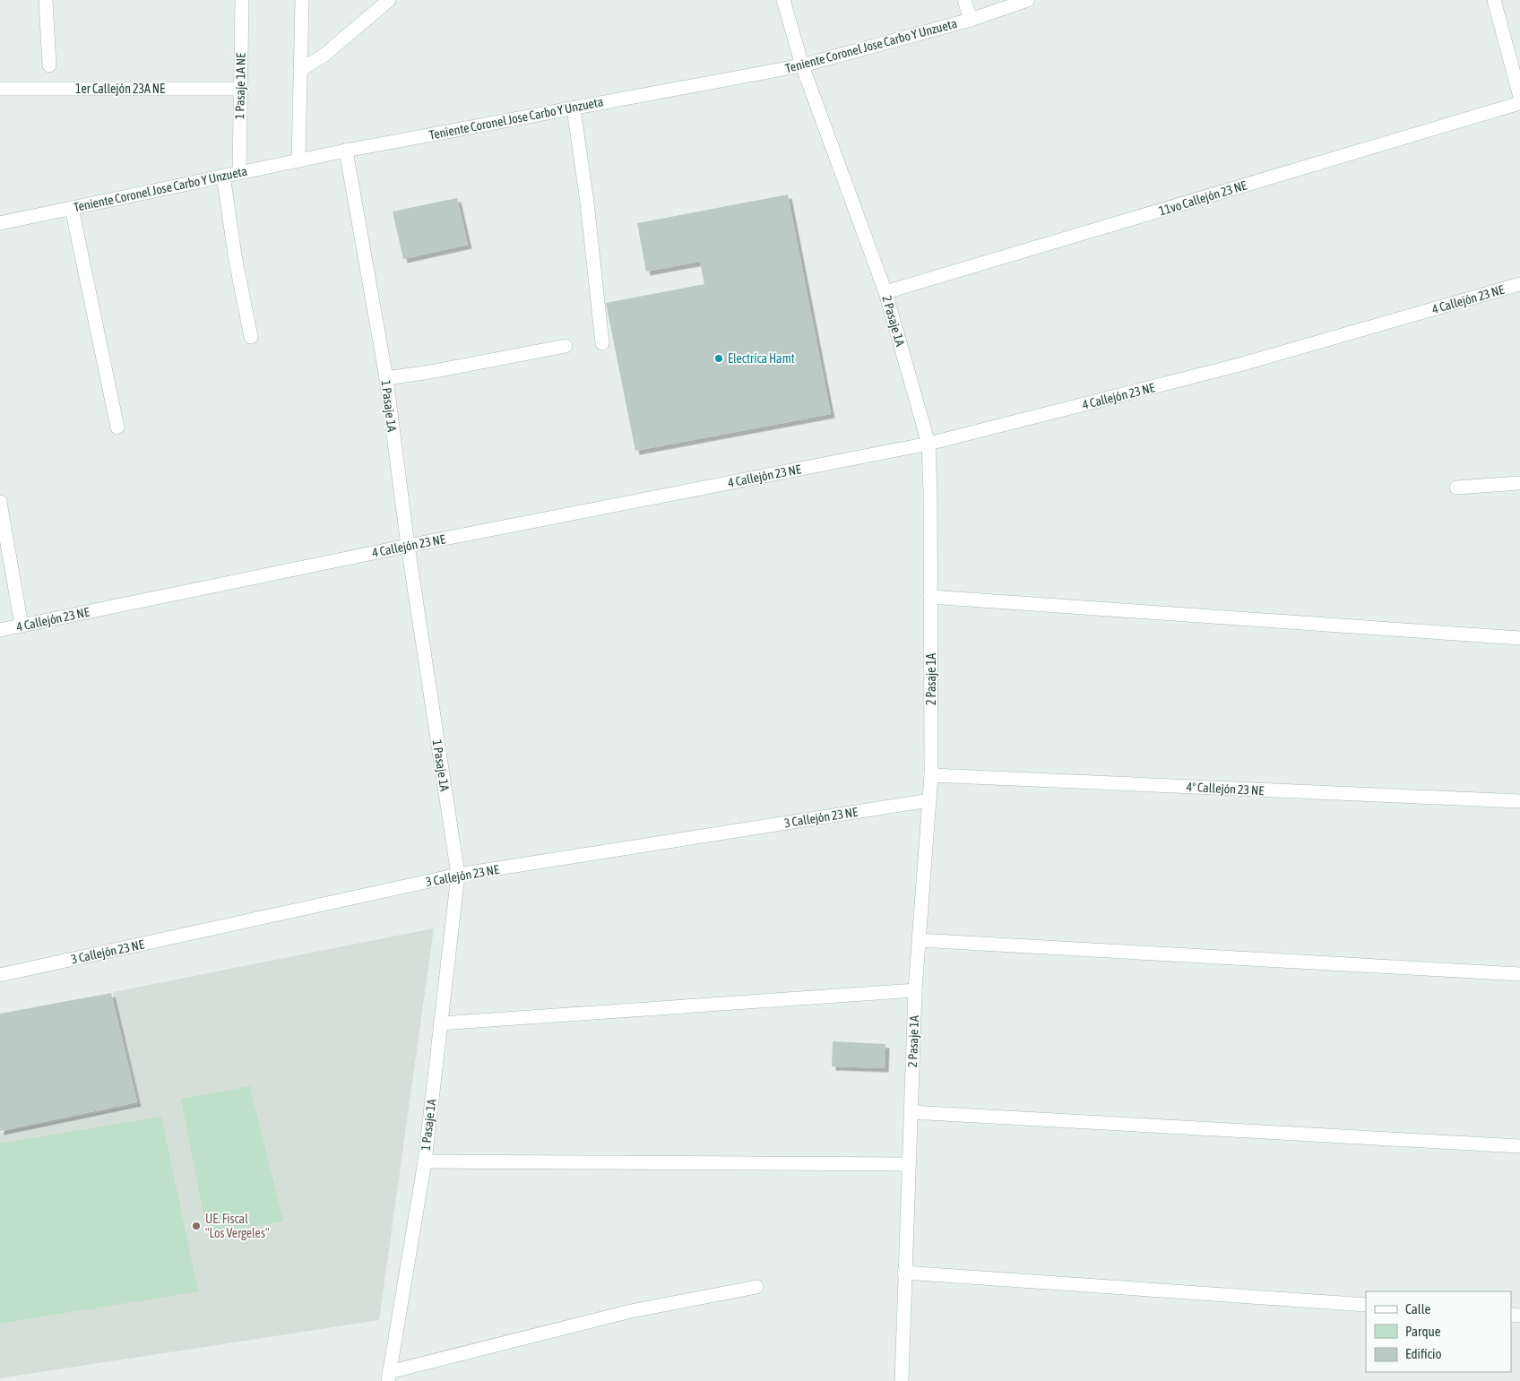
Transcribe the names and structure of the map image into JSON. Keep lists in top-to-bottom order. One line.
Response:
{"streets":{"street":["Teniente Coronel Jose Carbo Y Unzueta","1 Pasaje 1A NE","1er Callejón 23A NE","11vo Callejón 23 NE","4 Callejón 23 NE","2 Pasaje 1A","1 Pasaje 1A","4° Callejón 23 NE","3 Callejón 23 NE"]},"crossings":[["Teniente Coronel Jose Carbo Y Unzueta","1 Pasaje 1A NE"],["Teniente Coronel Jose Carbo Y Unzueta","2 Pasaje 1A"],["Teniente Coronel Jose Carbo Y Unzueta","1 Pasaje 1A"],["1 Pasaje 1A NE","1er Callejón 23A NE"],["11vo Callejón 23 NE","2 Pasaje 1A"],["4 Callejón 23 NE","2 Pasaje 1A"],["4 Callejón 23 NE","1 Pasaje 1A"],["2 Pasaje 1A","4° Callejón 23 NE"],["2 Pasaje 1A","3 Callejón 23 NE"],["1 Pasaje 1A","3 Callejón 23 NE"]],"places":["Electríca Hamt","UE. Fiscal \"Los Vergeles\""],"legend":["Calle","Parque","Edificio"]}
